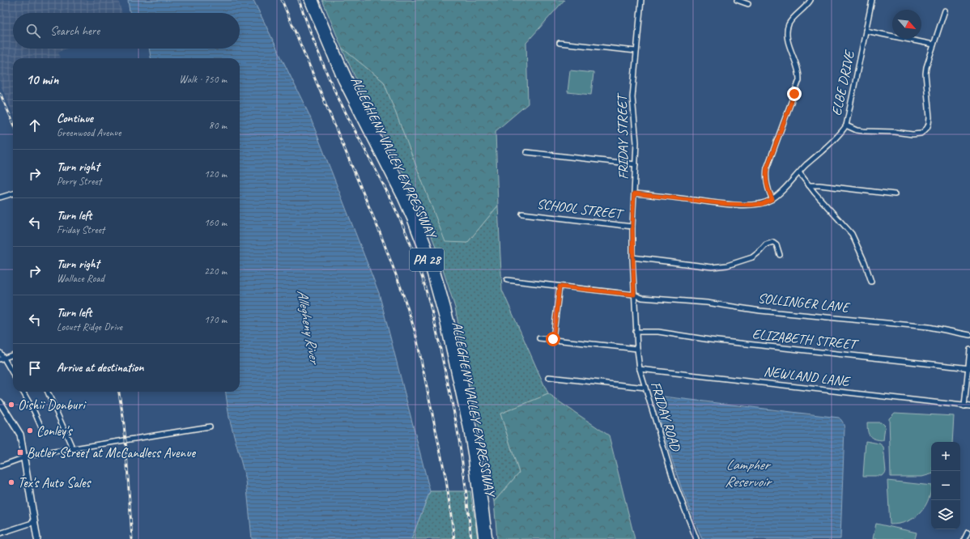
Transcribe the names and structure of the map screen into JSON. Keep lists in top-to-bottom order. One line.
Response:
{"streets":{"highway":["ALLEGHENY VALLEY EXPRESSWAY","PA 28"],"street":["ELBE DRIVE","FRIDAY STREET","SCHOOL STREET","SOLLINGER LANE","ELIZABETH STREET","NEWLAND LANE","FRIDAY ROAD"]},"crossings":[["FRIDAY STREET","SCHOOL STREET"],["FRIDAY STREET","SOLLINGER LANE"],["FRIDAY STREET","FRIDAY ROAD"],["SOLLINGER LANE","FRIDAY ROAD"],["ELIZABETH STREET","FRIDAY ROAD"],["NEWLAND LANE","FRIDAY ROAD"]],"water":["Allegheny River","Lampher Reservoir"],"places":{"other":["Oishii Donburi","Conley's","Tex's Auto Sales"],"transit":["Butler Street at McCandless Avenue"]},"north":"bottom right","page":{"search":"Search here","heading":["10 min","Walk · 750 m"],"list":[["Continue","Greenwood Avenue","80 m"],["Turn right","Perry Street","120 m"],["Turn left","Friday Street","160 m"],["Turn right","Wallace Road","220 m"],["Turn left","Locust Ridge Drive","170 m"],"Arrive at destination"],"map_buttons":["+","−"]}}
